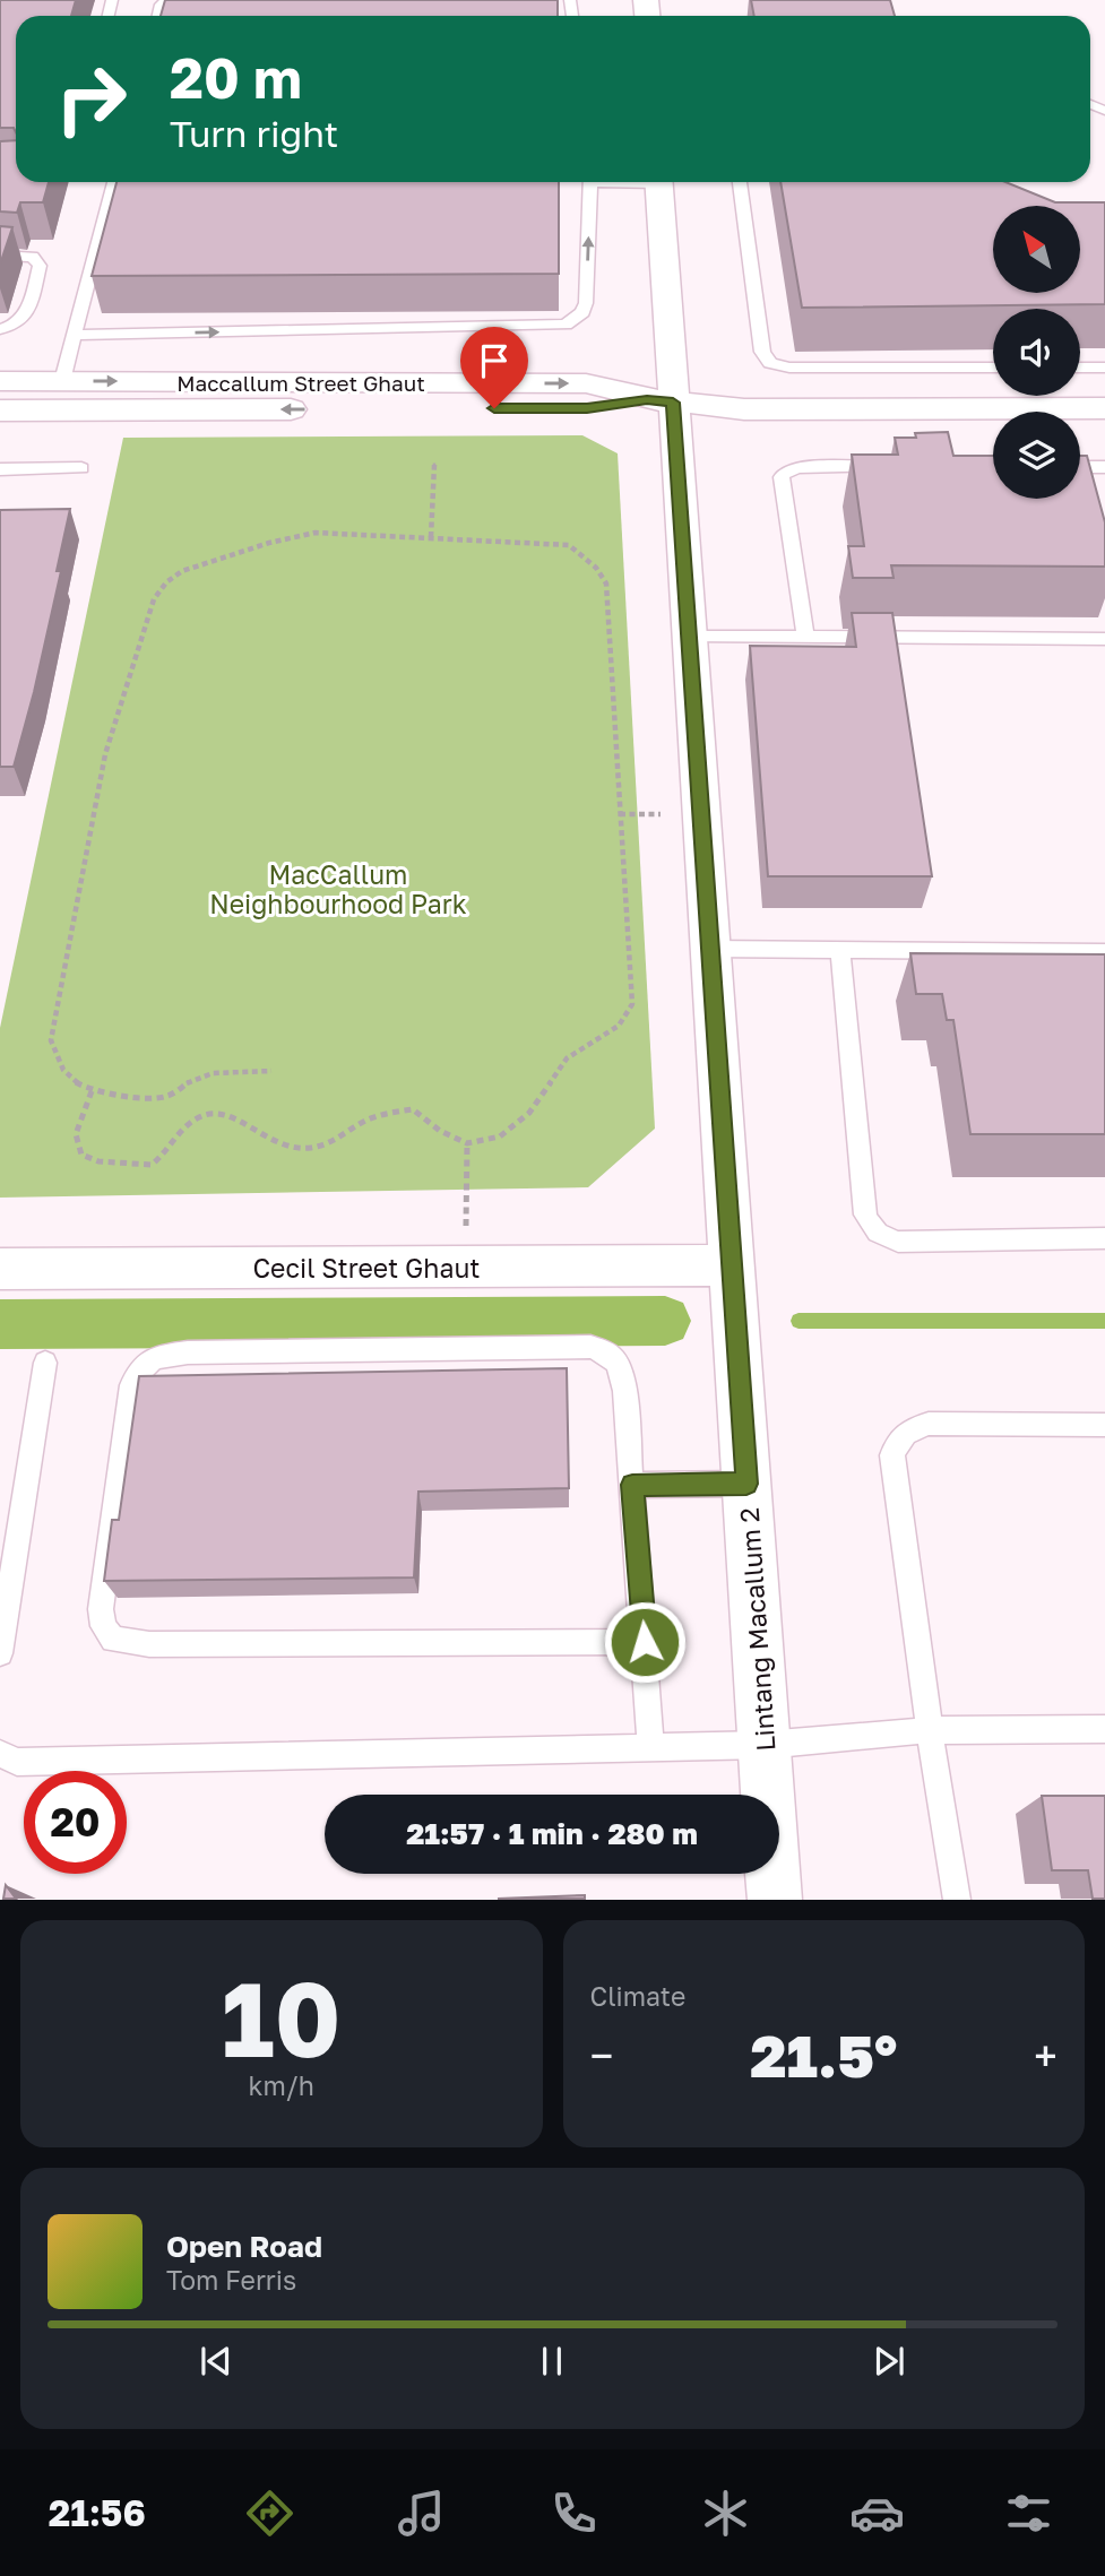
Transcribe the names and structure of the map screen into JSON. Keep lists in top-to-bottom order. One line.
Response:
{"streets":{"street":["Maccallum Street Ghaut","Cecil Street Ghaut","Lintang Macallum 2"]},"crossings":[["Maccallum Street Ghaut","Lintang Macallum 2"],["Cecil Street Ghaut","Lintang Macallum 2"]],"parks":["MacCallum Neighbourhood Park"],"north":"top left","page":{"turn":["20 m","Turn right"],"limit":"20","trip":"21:57 · 1 min · 280 m","tile":[["10","km/h"],"Climate"],"heat":["−","21.5°","+"],"song":["Open Road","Tom Ferris"],"tabs":"21:56"}}
